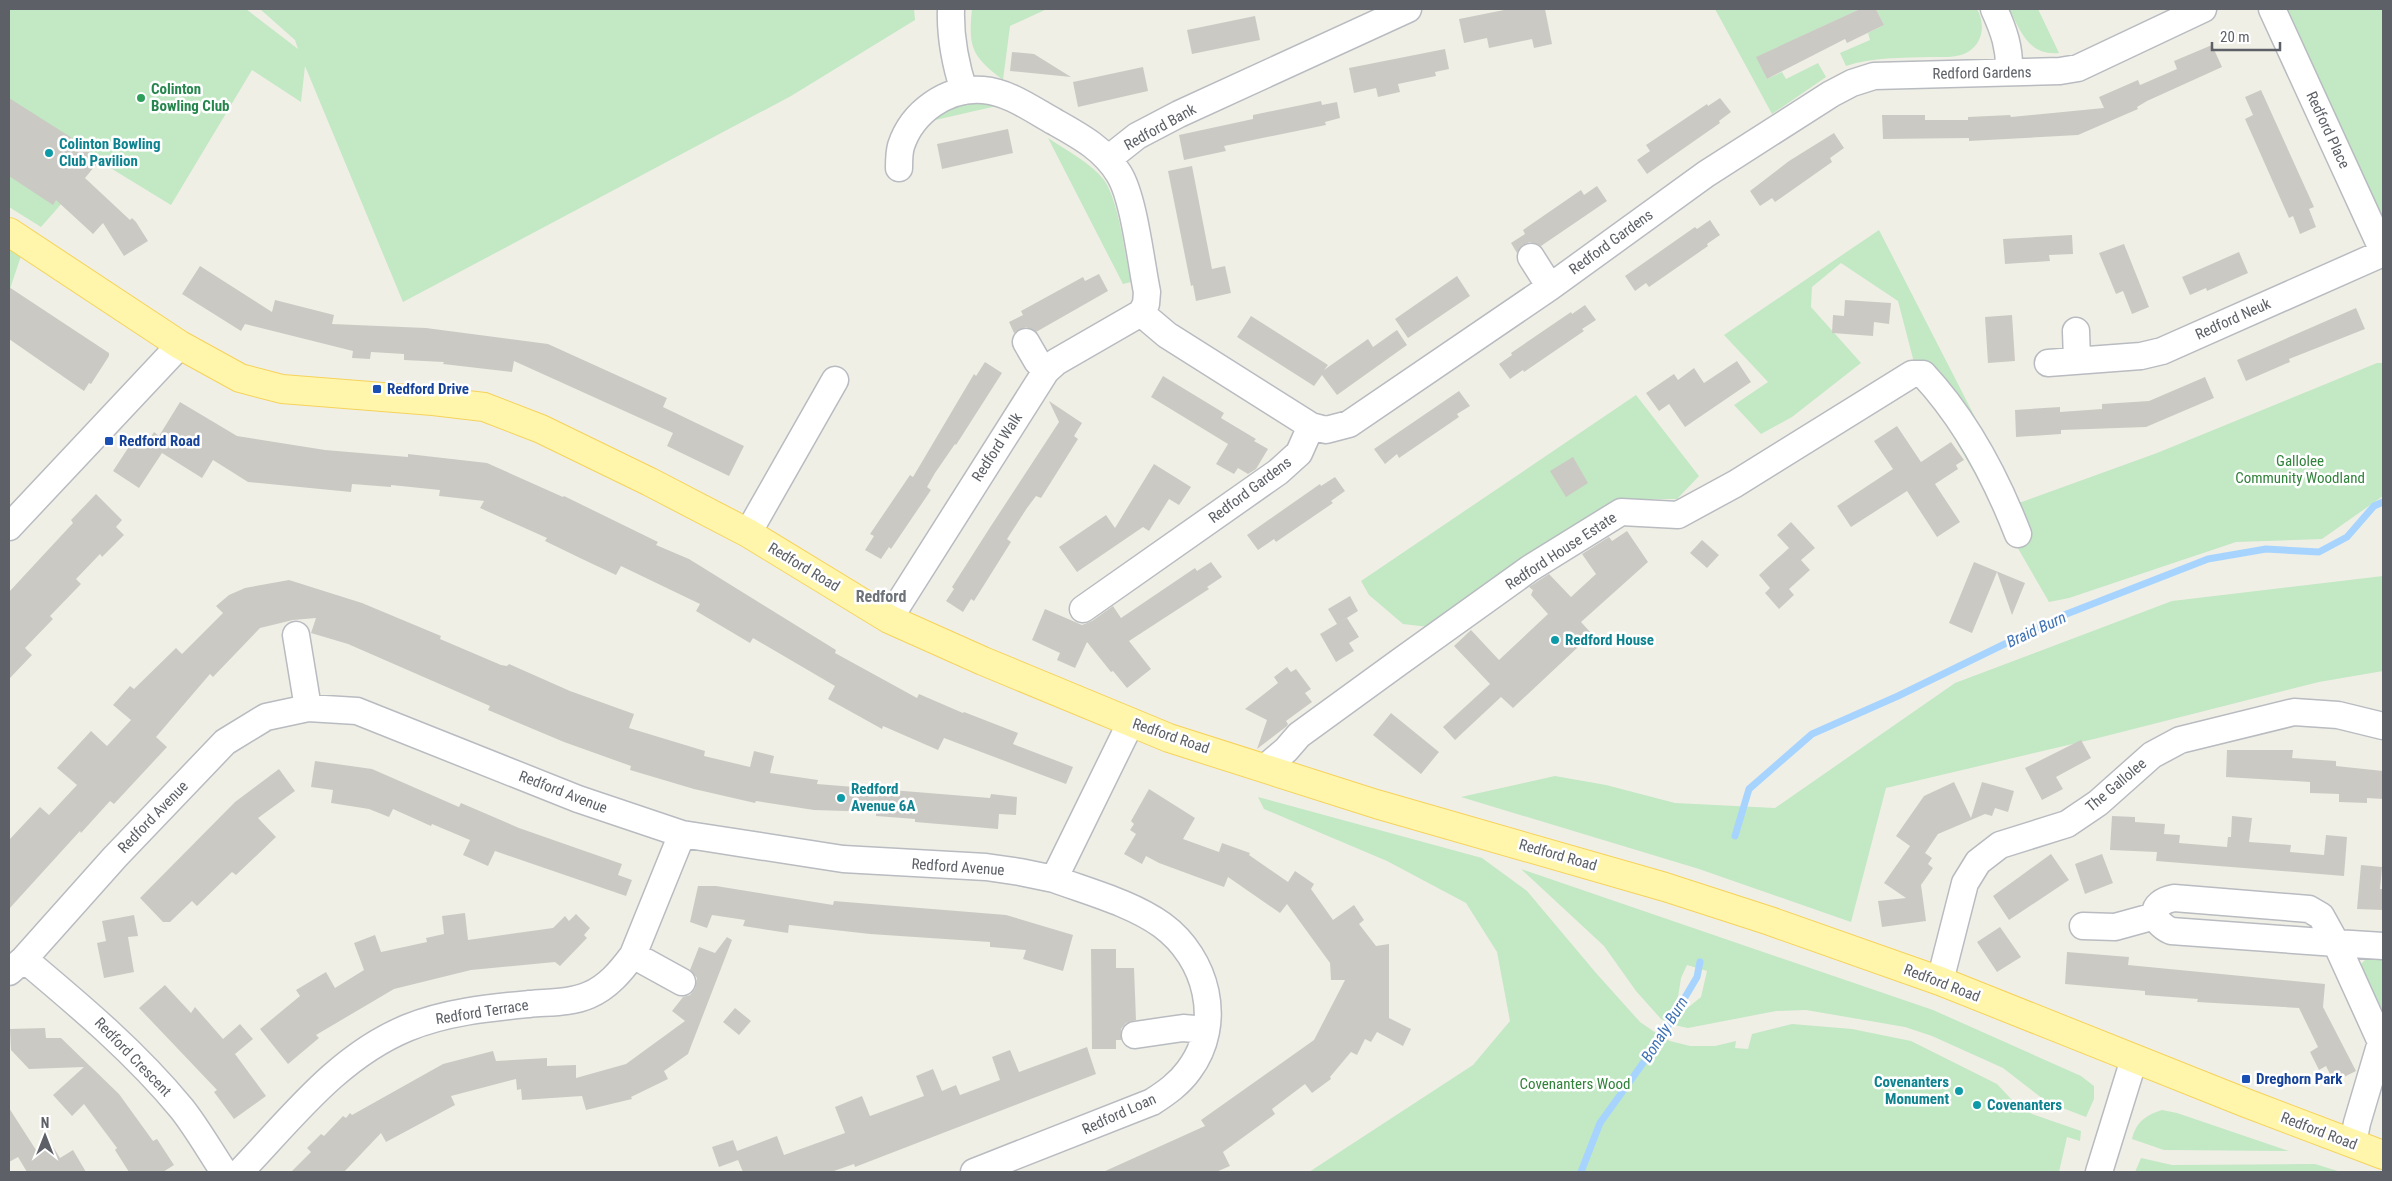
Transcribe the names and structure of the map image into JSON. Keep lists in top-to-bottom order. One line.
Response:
{"streets":{"main road":["Redford Road"],"street":["Redford Gardens","Redford Bank","Redford Place","Redford Neuk","Redford Walk","Redford House Estate","The Gallolee","Redford Avenue","Redford Terrace","Redford Crescent","Redford Loan"]},"crossings":[["Redford Place","Redford Neuk"],["Redford Walk","Redford Road"],["Redford House Estate","Redford Road"],["Redford Road","The Gallolee"],["Redford Avenue","Redford Terrace"],["Redford Avenue","Redford Crescent"],["Redford Avenue","Redford Loan"]],"districts":["Redford"],"water":["Braid Burn","Bonaly Burn"],"parks":["Gallolee Community Woodland","Covenanters Wood"],"places":{"other":["Colinton Bowling Club","Colinton Bowling Club Pavilion","Redford House","Redford Avenue 6A","Covenanters Monument","Covenanters"],"transit":["Redford Drive","Redford Road","Dreghorn Park"]},"scale_bar":"20 m","north":"top"}
